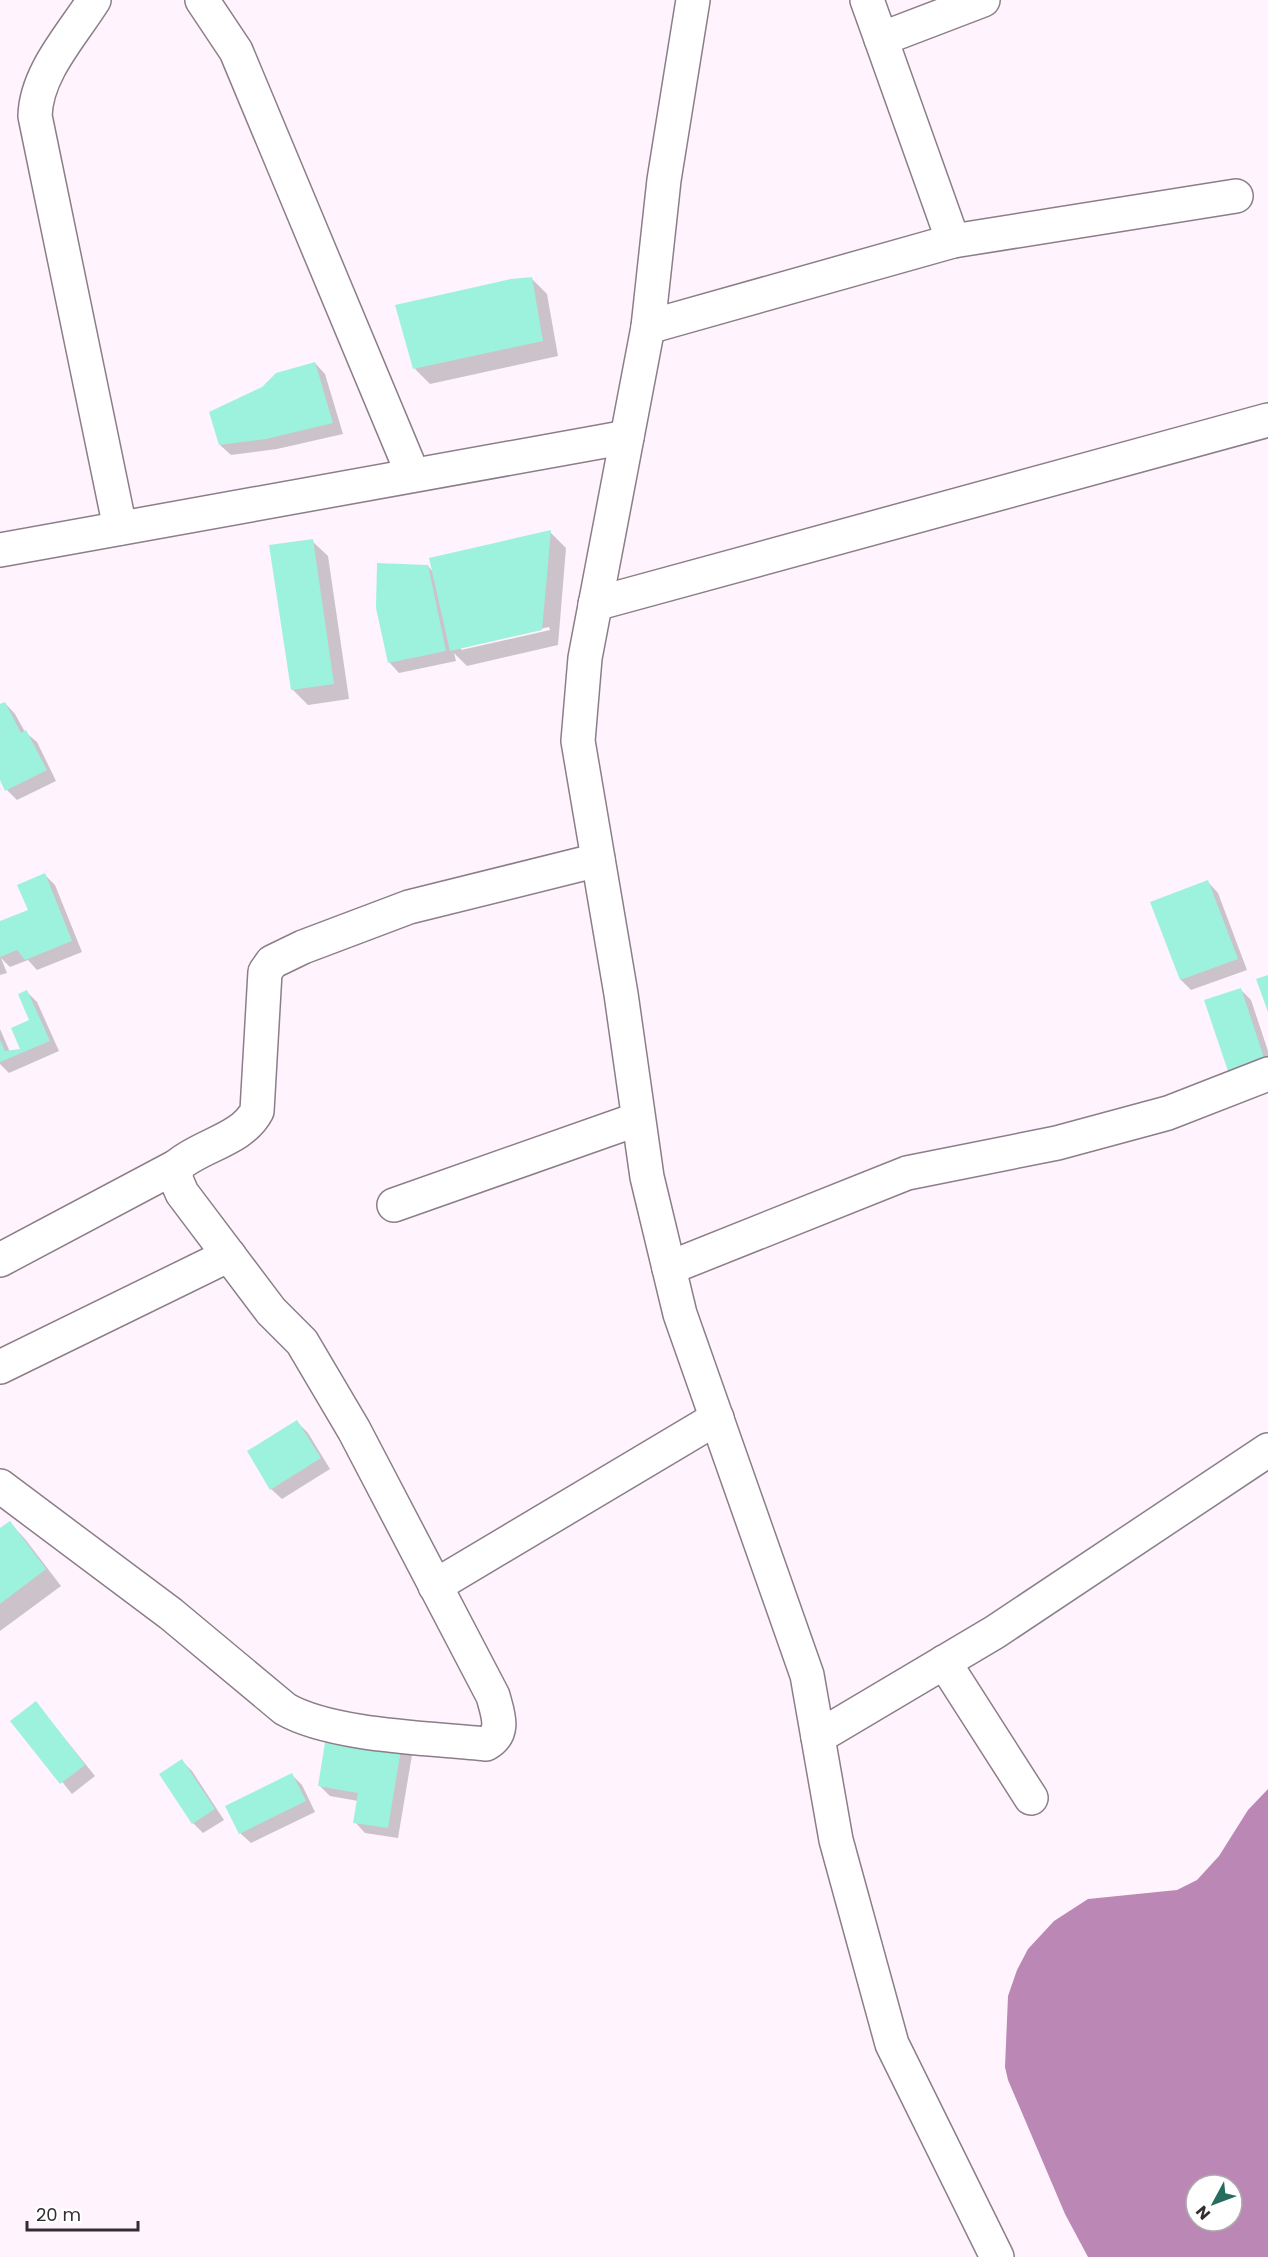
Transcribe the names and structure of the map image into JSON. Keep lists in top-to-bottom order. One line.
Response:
{"scale_bar":"20 m","north":"bottom left"}
